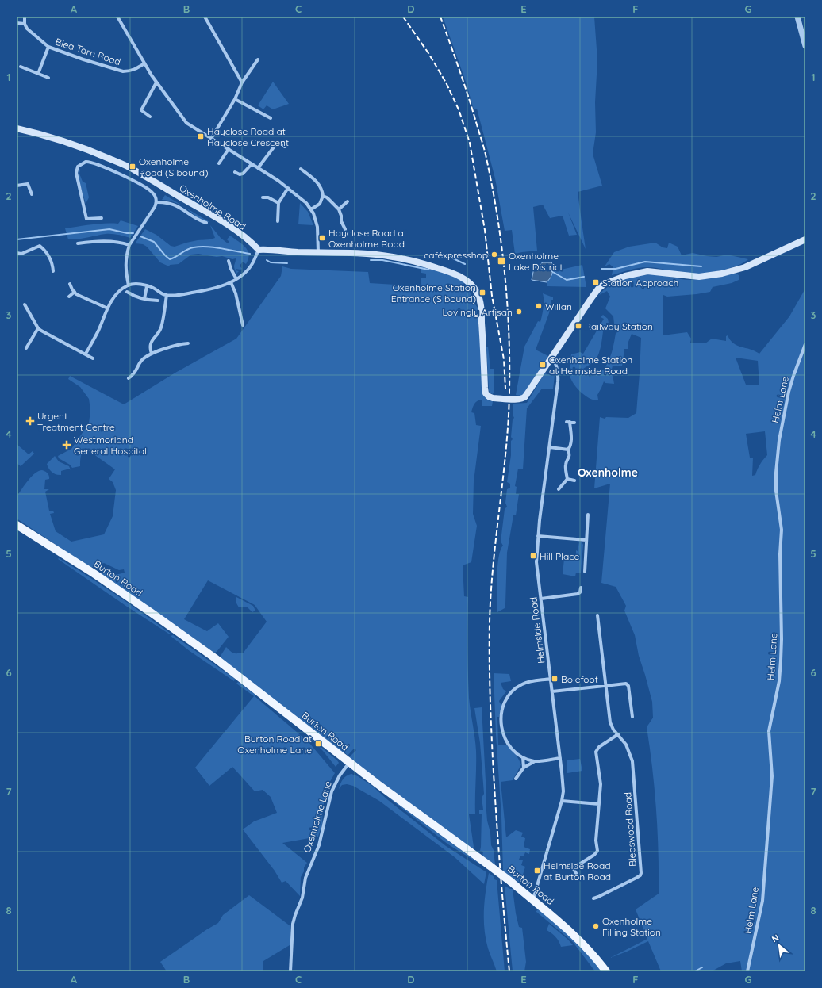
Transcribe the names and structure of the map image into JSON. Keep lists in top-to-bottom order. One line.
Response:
{"streets":{"main road":["Oxenholme Road","Burton Road"],"street":["Blea Tarn Road","Helm Lane","Helmside Road","Oxenholme Lane","Bleaswood Road"]},"crossings":[["Burton Road","Helmside Road"],["Burton Road","Oxenholme Lane"]],"districts":["Oxenholme"],"places":{"transit":["Hayclose Road at Hayclose Crescent","Oxenholme Road (S bound)","Hayclose Road at Oxenholme Road","Oxenholme Lake District","Station Approach","Oxenholme Station Entrance (S bound)","Railway Station","Oxenholme Station at Helmside Road","Hill Place","Bolefoot","Burton Road at Oxenholme Lane","Helmside Road at Burton Road"],"other":["caféxpresshop","Willan","Lovingly Artisan","Oxenholme Filling Station"],"health":["Urgent Treatment Centre","Westmorland General Hospital"]},"north":"top left","grid":{"columns":["A","B","C","D","E","F","G"],"rows":["1","2","3","4","5","6","7","8"]}}
